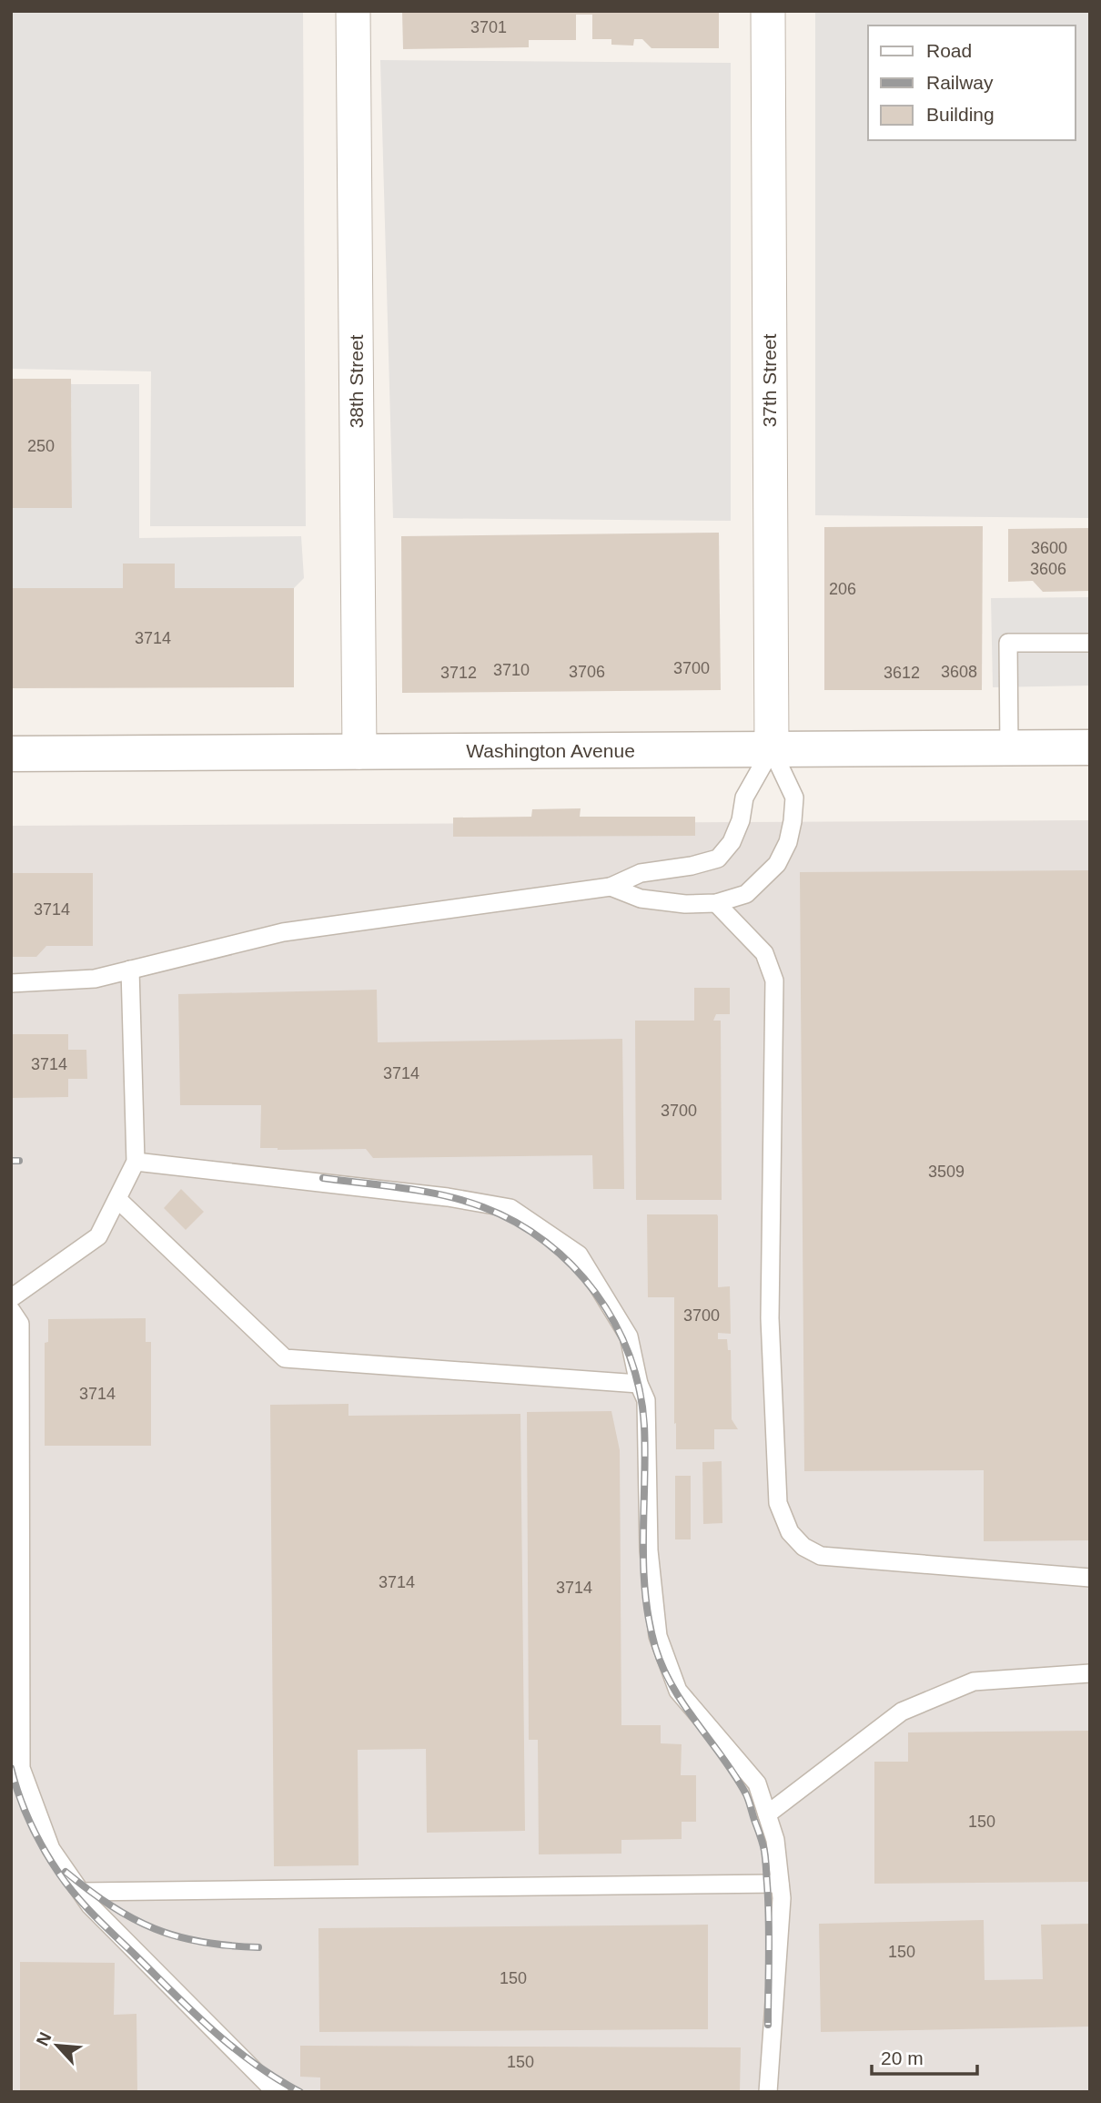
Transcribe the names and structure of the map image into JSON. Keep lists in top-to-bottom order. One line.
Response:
{"streets":{"street":["37th Street","38th Street","Washington Avenue"]},"crossings":[["37th Street","Washington Avenue"],["38th Street","Washington Avenue"]],"house_numbers":["3701","250","3600","3606","206","3714","3700","3710","3706","3608","3712","3612","3714","3714","3714","3700","3509","3700","3714","3714","3714","150","150","150","150"],"legend":["Road","Railway","Building"],"scale_bar":"20 m","north":"top left"}
